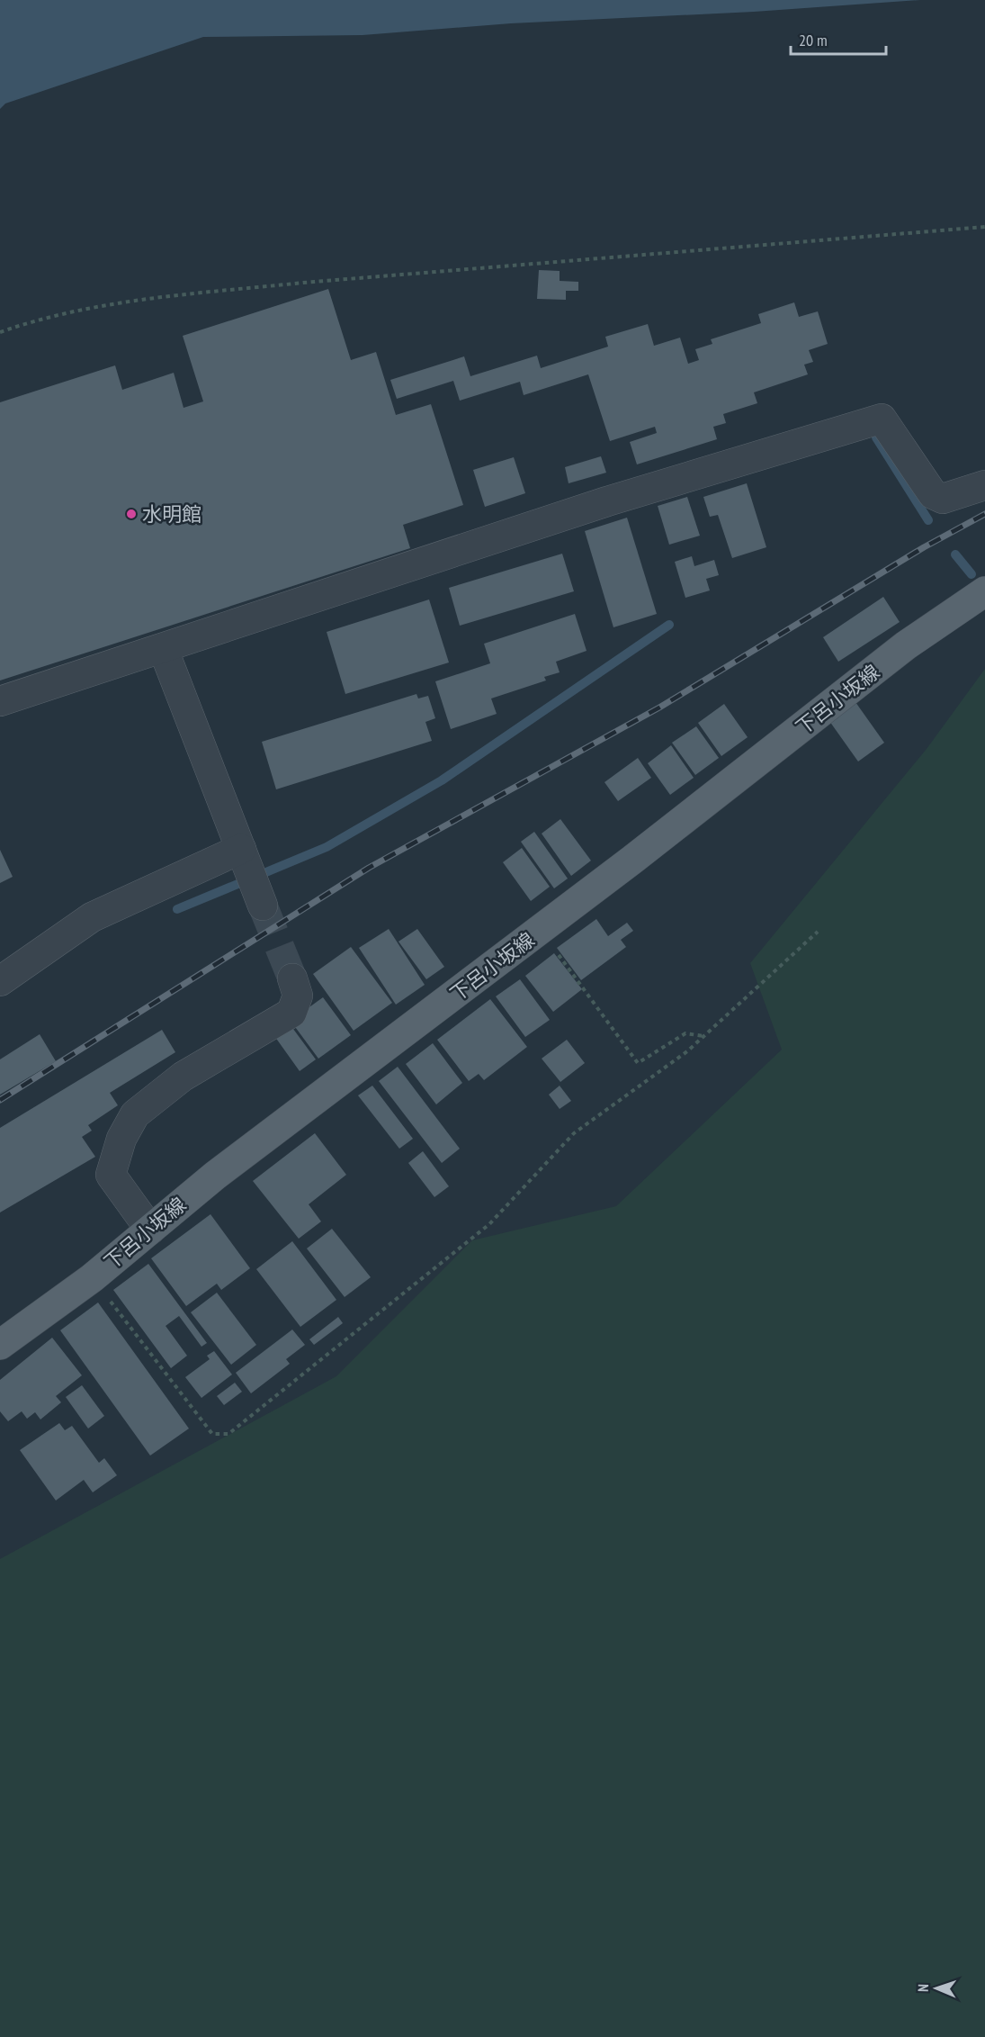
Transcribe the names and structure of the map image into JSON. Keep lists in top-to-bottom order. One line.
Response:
{"streets":{"main road":["下呂小坂線"]},"places":["水明館"],"scale_bar":"20 m","north":"left"}
